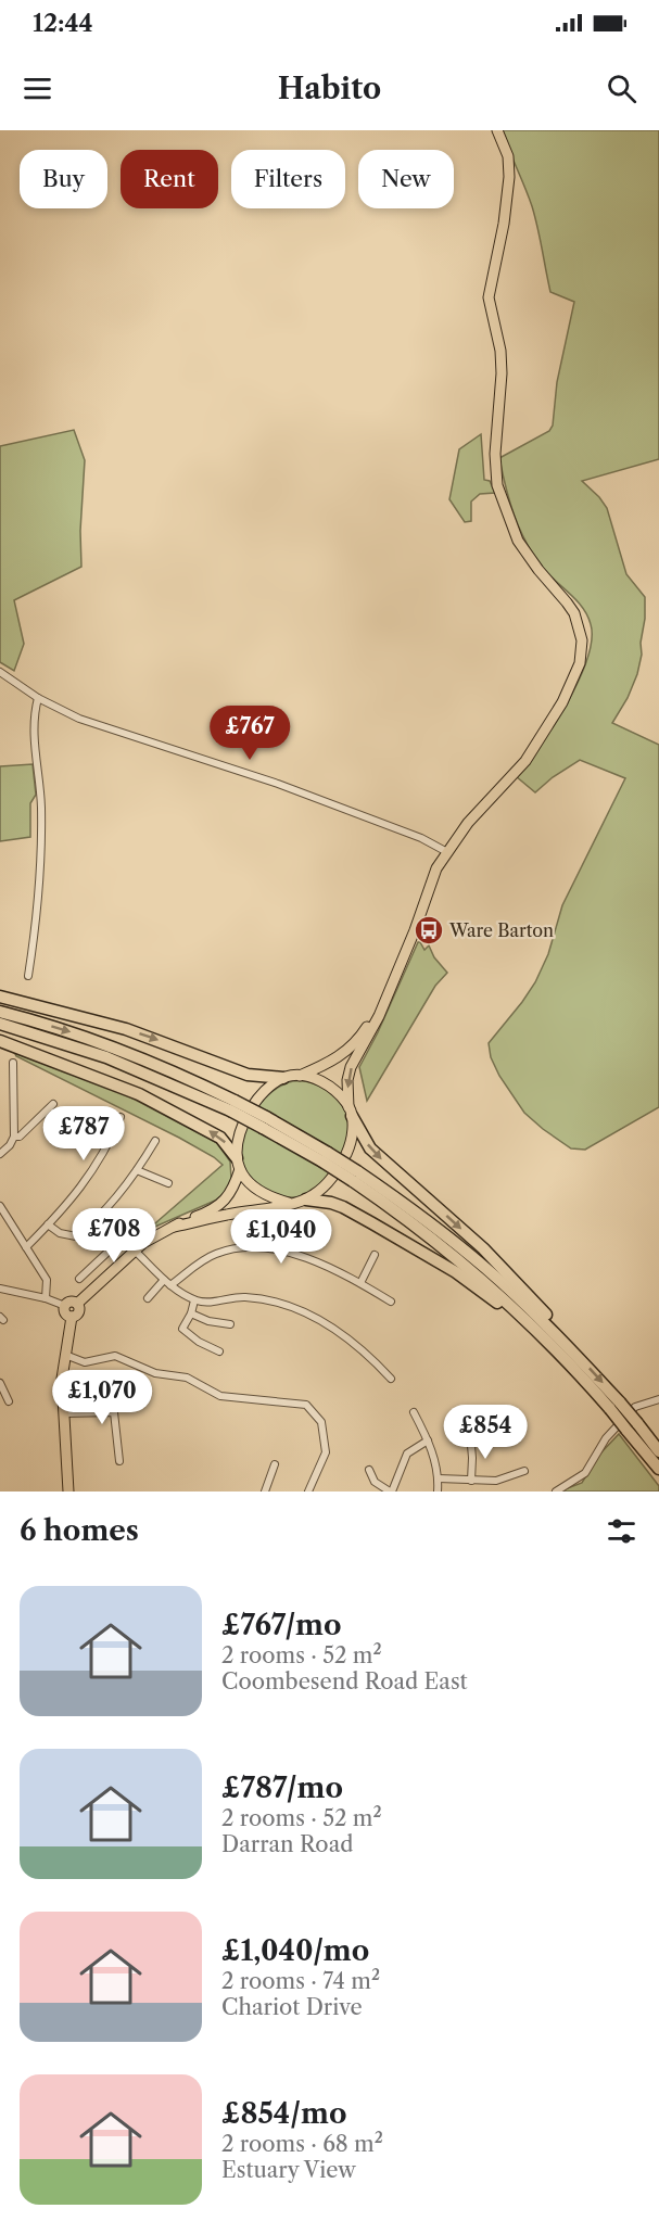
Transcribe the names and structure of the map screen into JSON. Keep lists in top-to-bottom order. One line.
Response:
{"places":{"bus stop":["Ware Barton"]},"page":{"status":"12:44","header":"Habito","chip":["Buy","Rent","Filters","New"],"price":["£767","£787","£708","£1,040","£1,070","£854"],"heading":"6 homes","list":[{"name":"£767/mo","note":"2 rooms · 52 m² · Coombesend Road East"},{"name":"£787/mo","note":"2 rooms · 52 m² · Darran Road"},{"name":"£1,040/mo","note":"2 rooms · 74 m² · Chariot Drive"},{"name":"£854/mo","note":"2 rooms · 68 m² · Estuary View"}]}}
